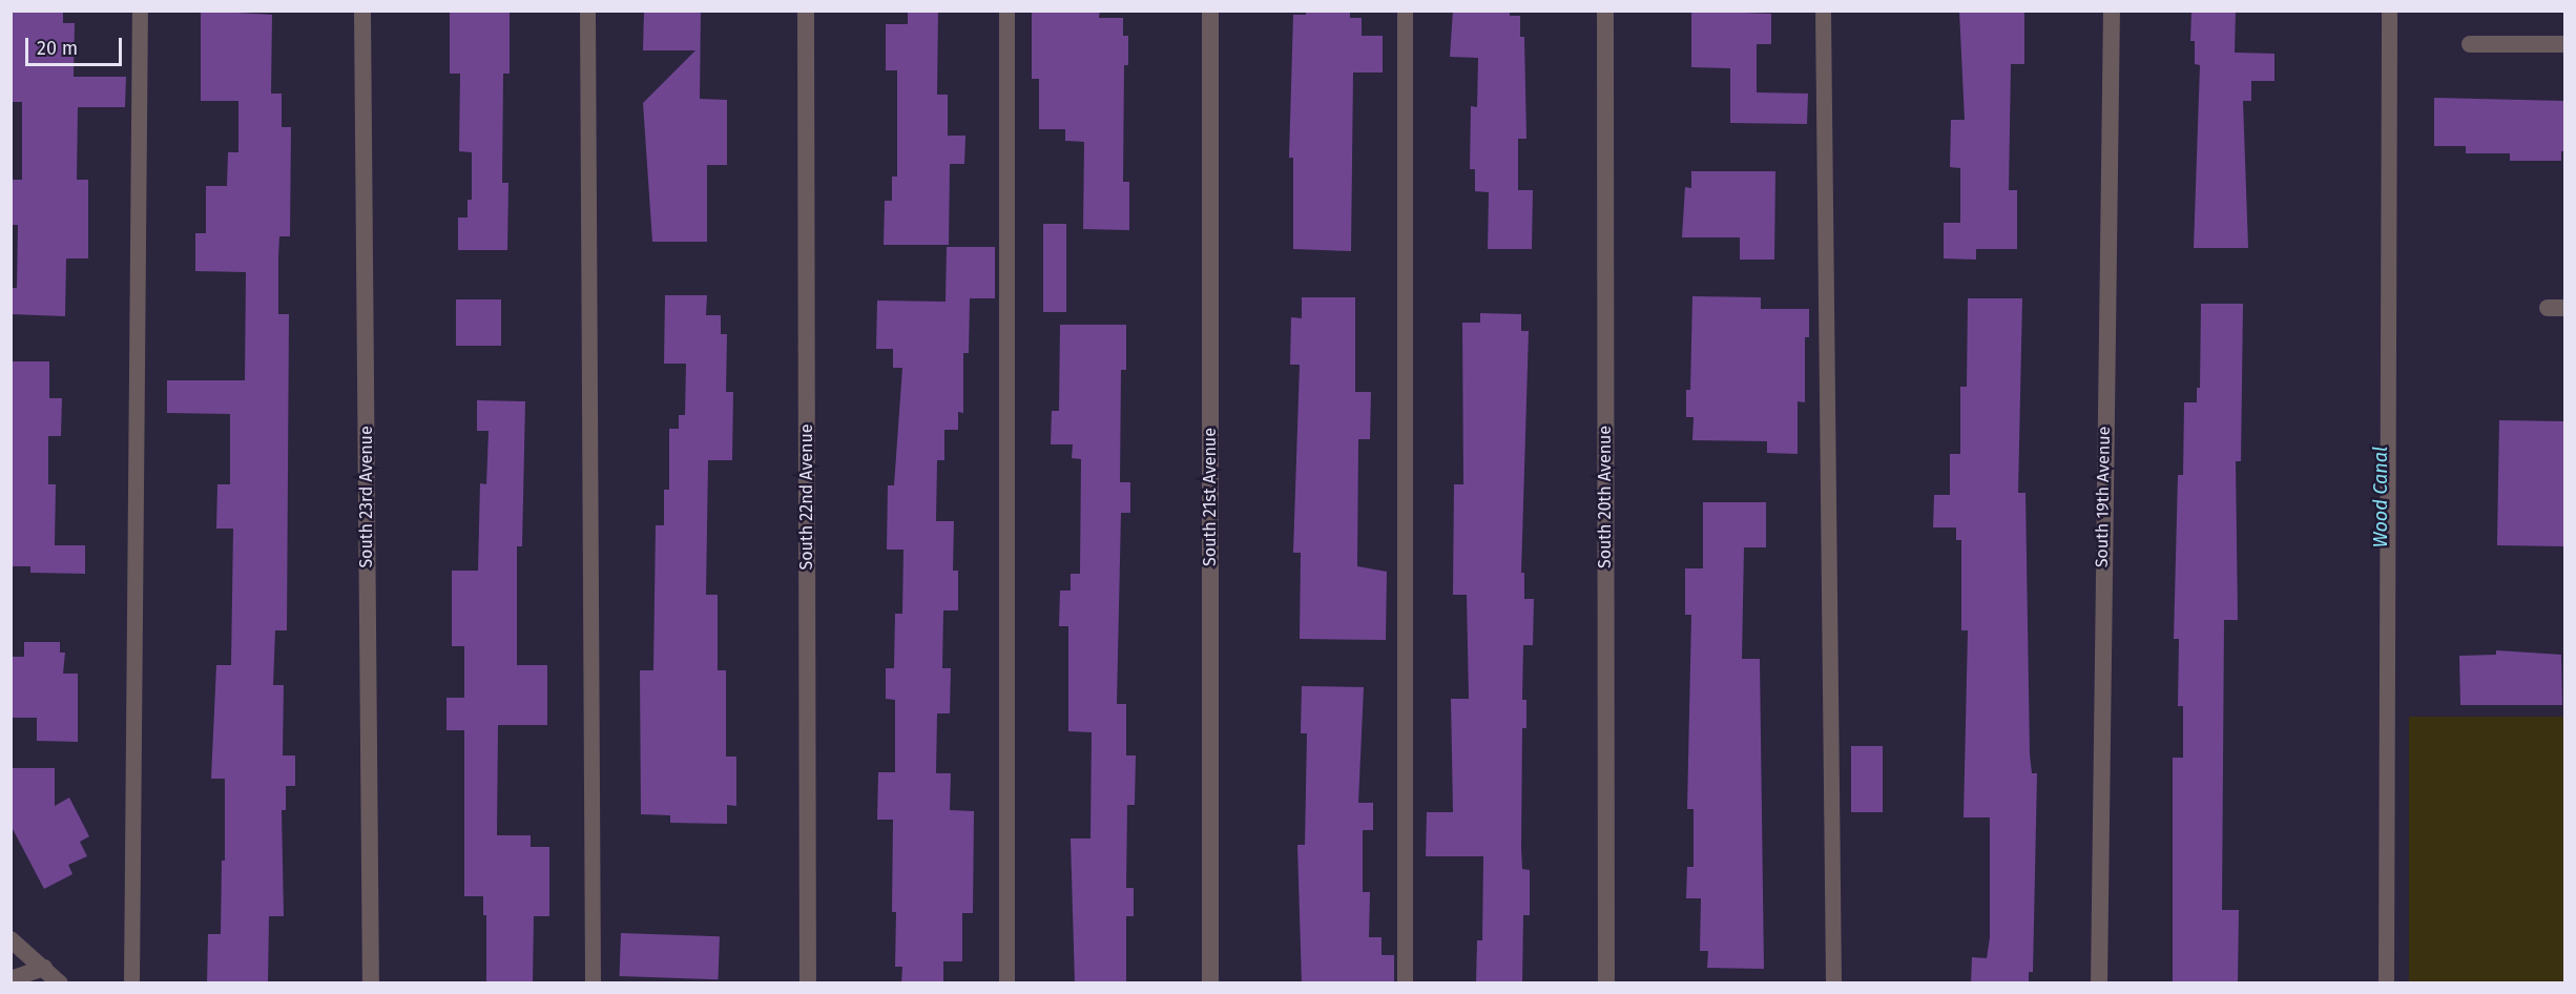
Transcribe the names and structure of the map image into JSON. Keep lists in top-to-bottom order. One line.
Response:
{"streets":{"street":["South 23rd Avenue","South 22nd Avenue","South 21st Avenue","South 20th Avenue","South 19th Avenue"]},"water":["Wood Canal"],"scale_bar":"20 m"}
